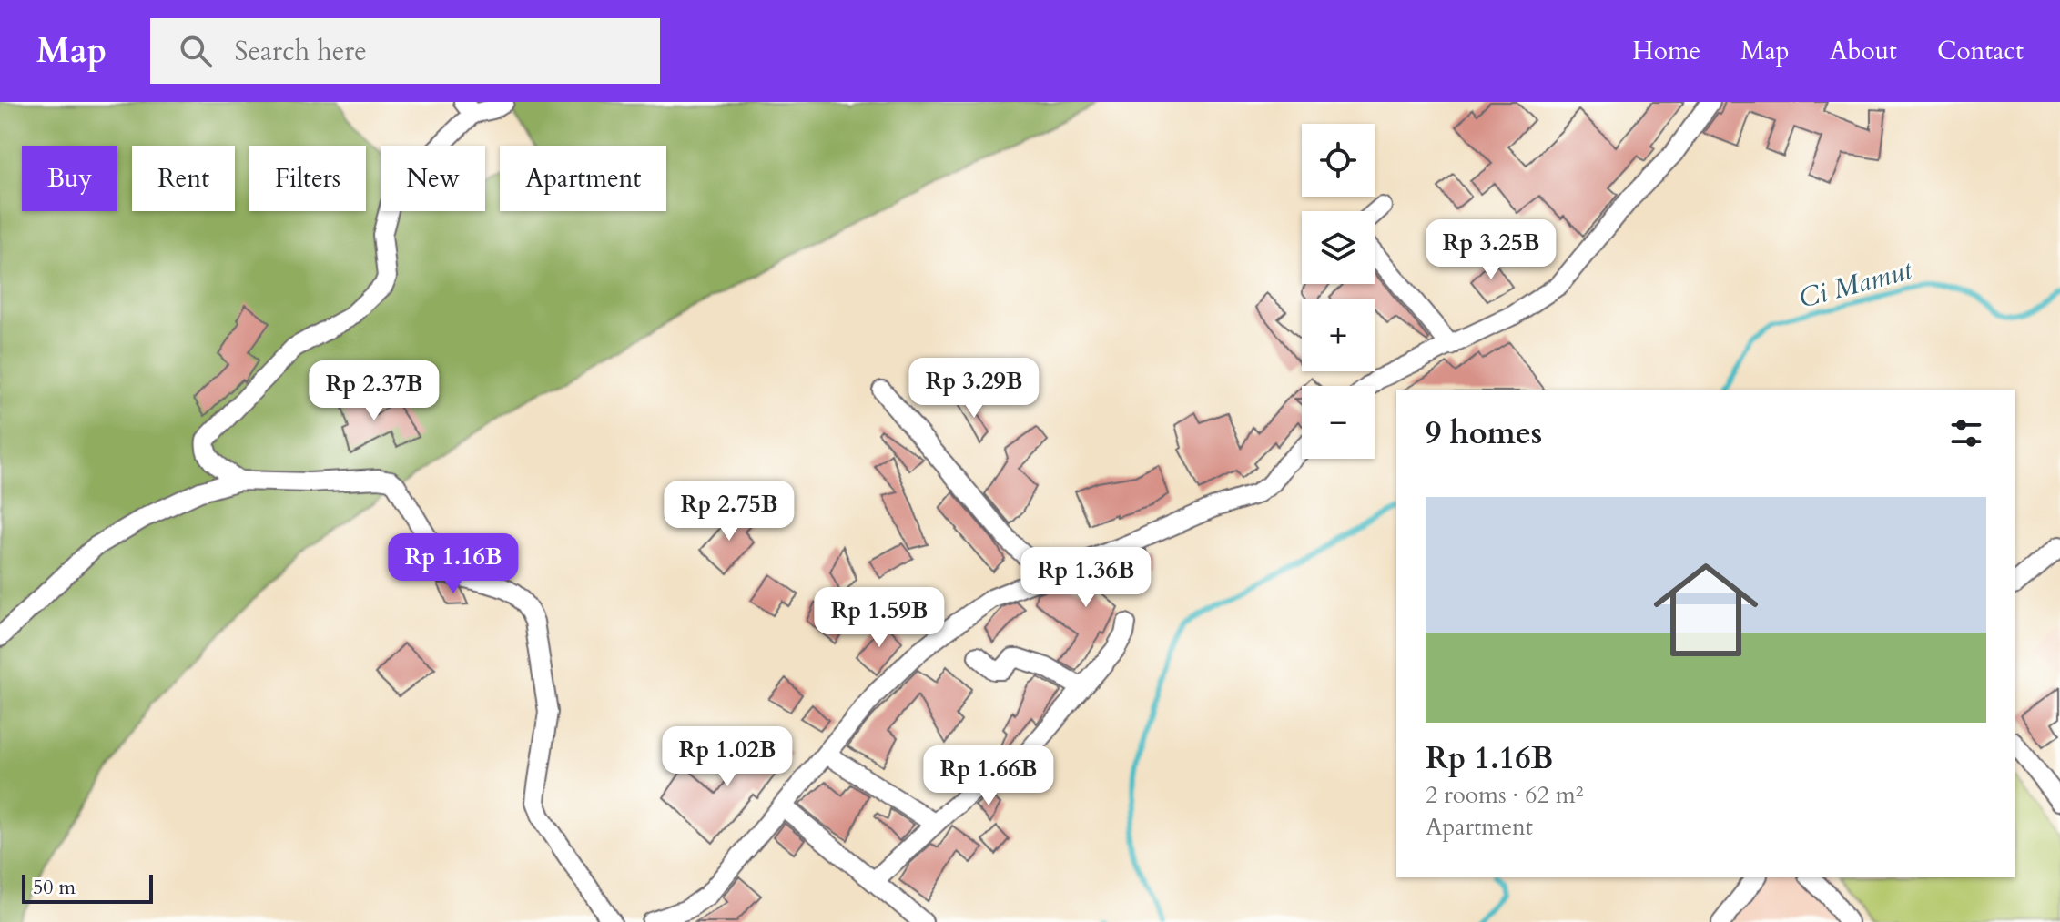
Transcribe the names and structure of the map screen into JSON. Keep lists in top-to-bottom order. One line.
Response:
{"water":["Ci Mamut"],"scale_bar":"50 m","page":{"header":"Map","search":"Search here","nav":["Home","Map","About","Contact"],"map_buttons":["+","−"],"chip":["Buy","Rent","Filters","New","Apartment"],"price":["Rp 3.25B","Rp 3.29B","Rp 2.37B","Rp 2.75B","Rp 1.16B","Rp 1.36B","Rp 1.59B","Rp 1.02B","Rp 1.66B"],"heading":"9 homes","list":[{"name":"Rp 1.16B","note":"2 rooms · 62 m² · Apartment"}],"scale":"50 m"}}
